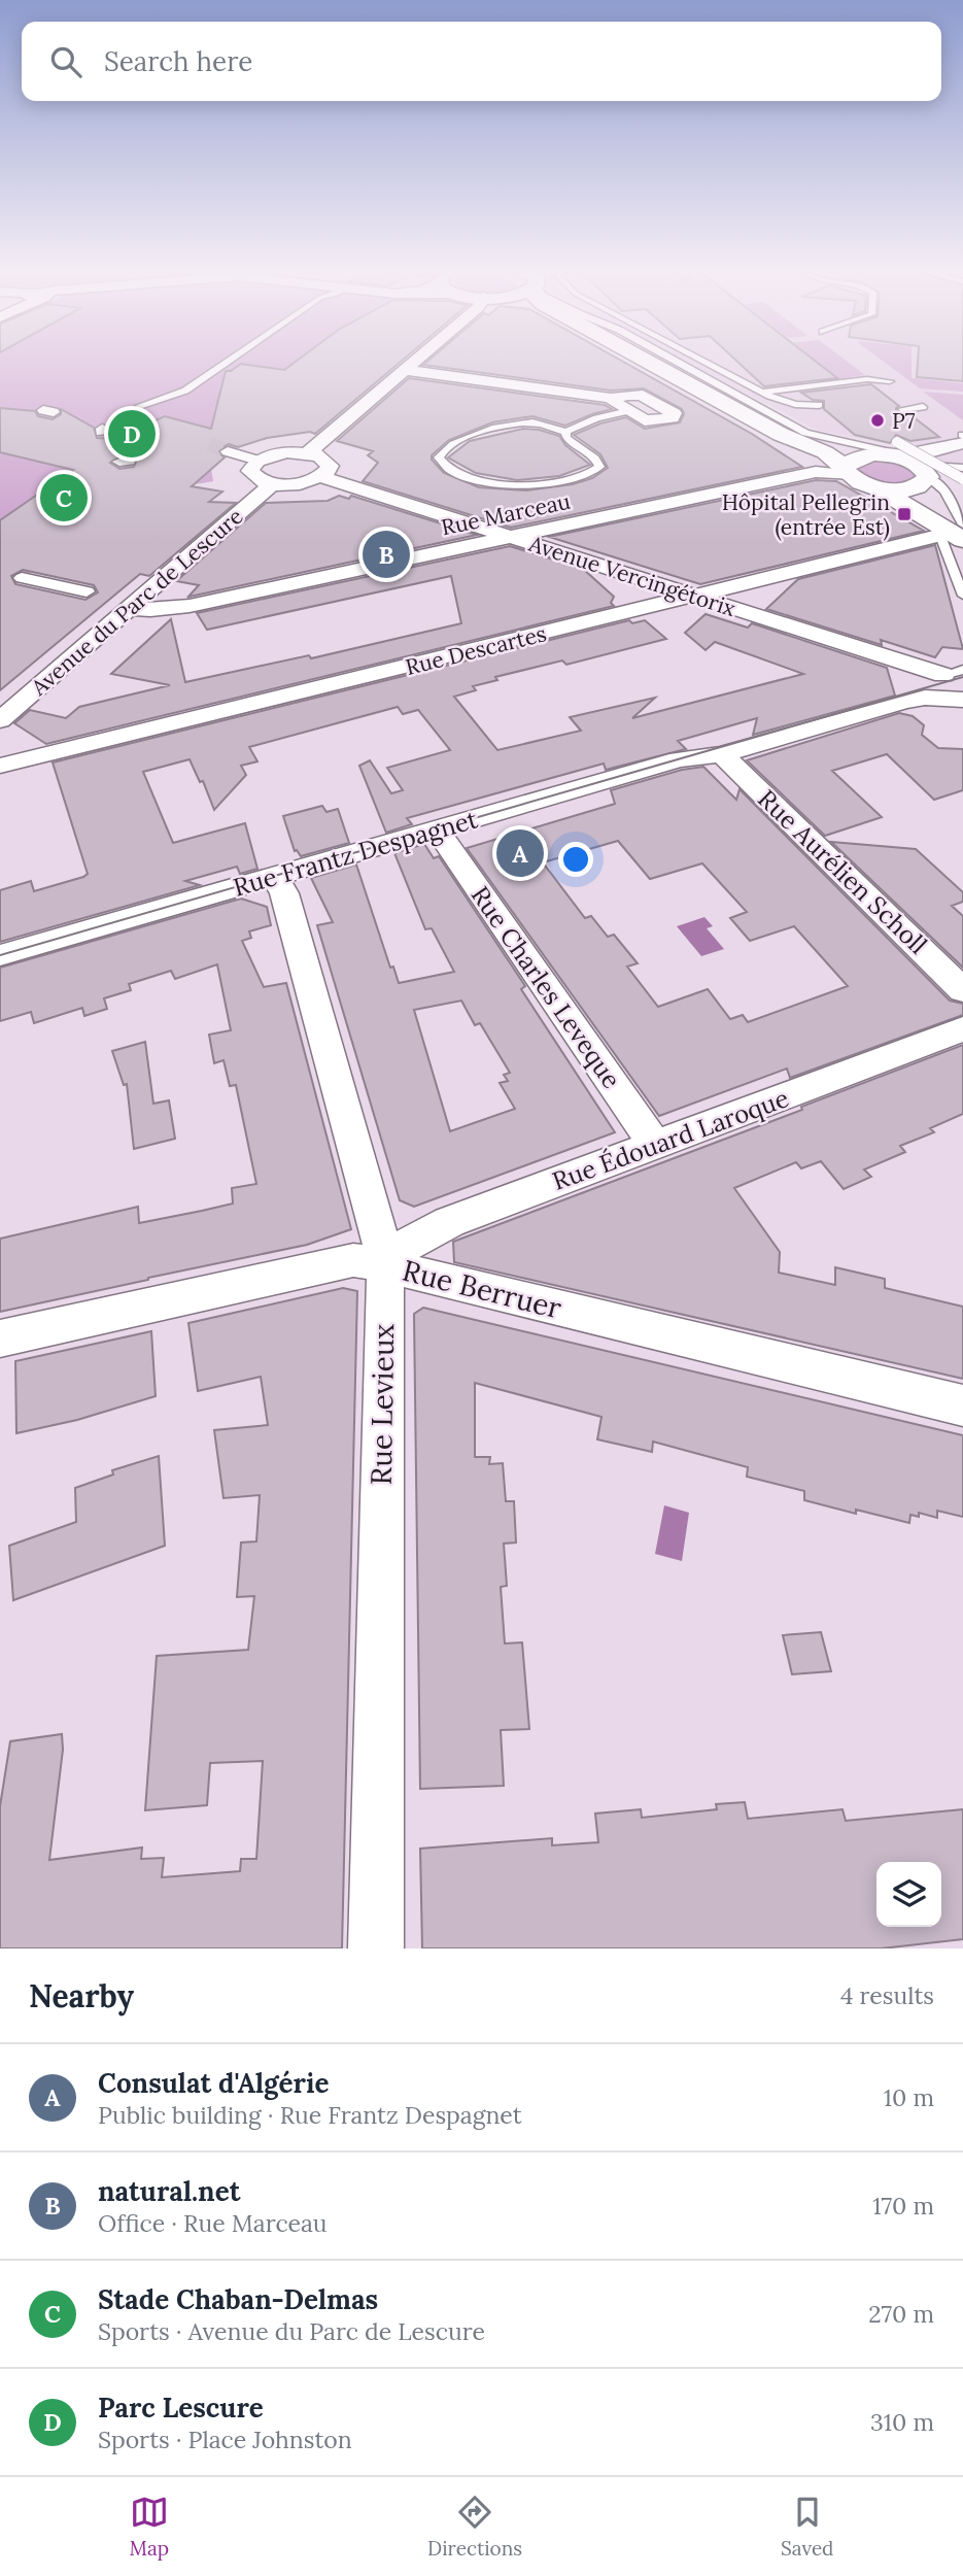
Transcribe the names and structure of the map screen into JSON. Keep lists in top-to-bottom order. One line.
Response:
{"streets":{"street":["Rue Marceau","Avenue Vercingétorix","Avenue du Parc de Lescure","Rue Descartes","Rue Frantz Despagnet","Rue Aurélien Scholl","Rue Charles Leveque","Rue Édouard Laroque","Rue Berruer","Rue Levieux"]},"crossings":[["Rue Marceau","Avenue Vercingétorix"],["Rue Marceau","Avenue du Parc de Lescure"],["Avenue Vercingétorix","Rue Descartes"],["Rue Frantz Despagnet","Rue Aurélien Scholl"],["Rue Frantz Despagnet","Rue Charles Leveque"],["Rue Frantz Despagnet","Rue Levieux"],["Rue Charles Leveque","Rue Édouard Laroque"],["Rue Édouard Laroque","Rue Berruer"],["Rue Édouard Laroque","Rue Levieux"],["Rue Berruer","Rue Levieux"]],"places":{"other":["P7"],"transit":["Hôpital Pellegrin (entrée Est)"]},"page":{"search":"Search here","pins":["D","C","B","A"],"heading":["Nearby","4 results"],"list":[{"mark":"A","name":"Consulat d'Algérie","note":"Public building · Rue Frantz Despagnet","value":"10 m"},{"mark":"B","name":"natural.net","note":"Office · Rue Marceau","value":"170 m"},{"mark":"C","name":"Stade Chaban-Delmas","note":"Sports · Avenue du Parc de Lescure","value":"270 m"},{"mark":"D","name":"Parc Lescure","note":"Sports · Place Johnston","value":"310 m"}],"nav":["Map","Directions","Saved"]}}
